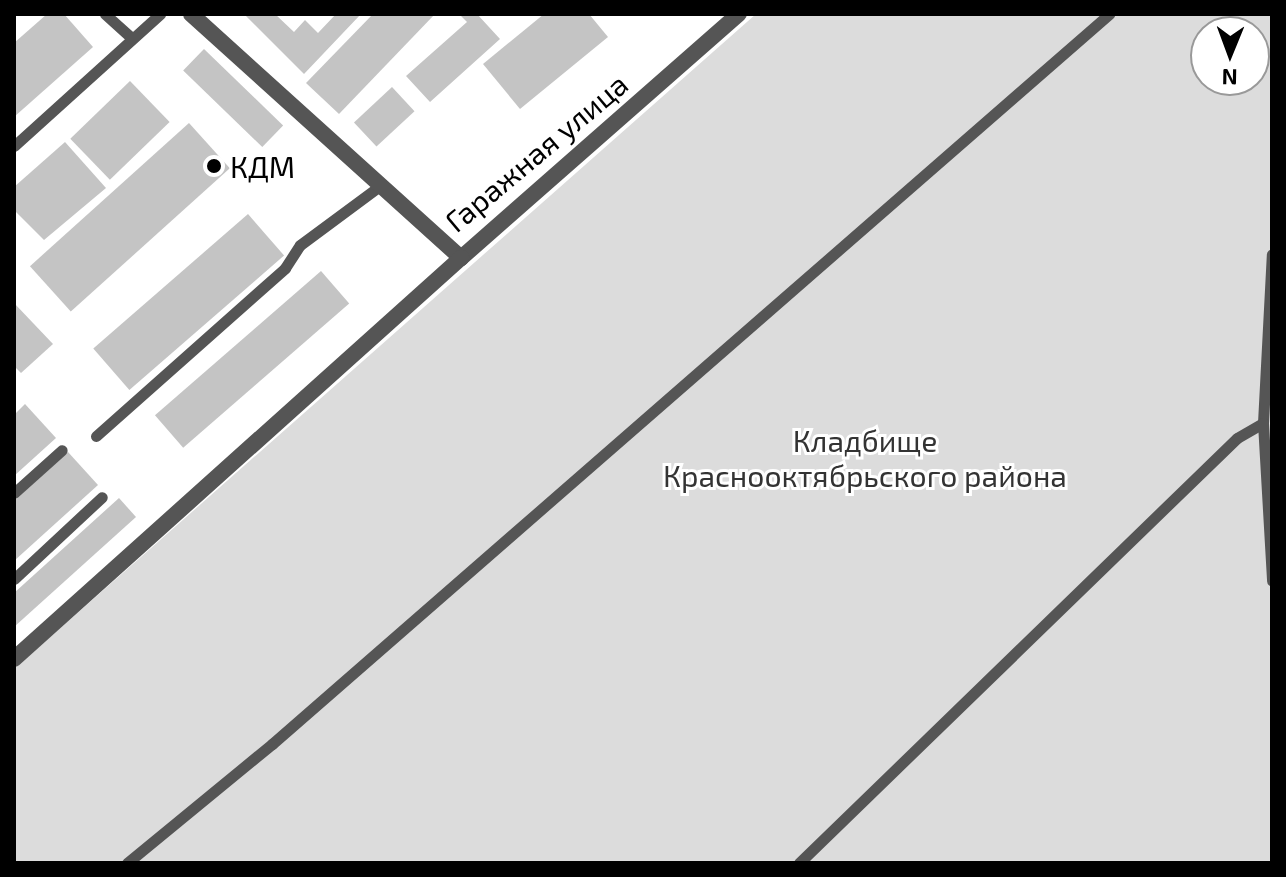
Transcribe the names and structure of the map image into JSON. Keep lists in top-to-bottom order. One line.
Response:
{"streets":{"street":["Гаражная улица"]},"parks":["Кладбище Краснооктябрьского района"],"places":["КДМ"],"north":"bottom"}
